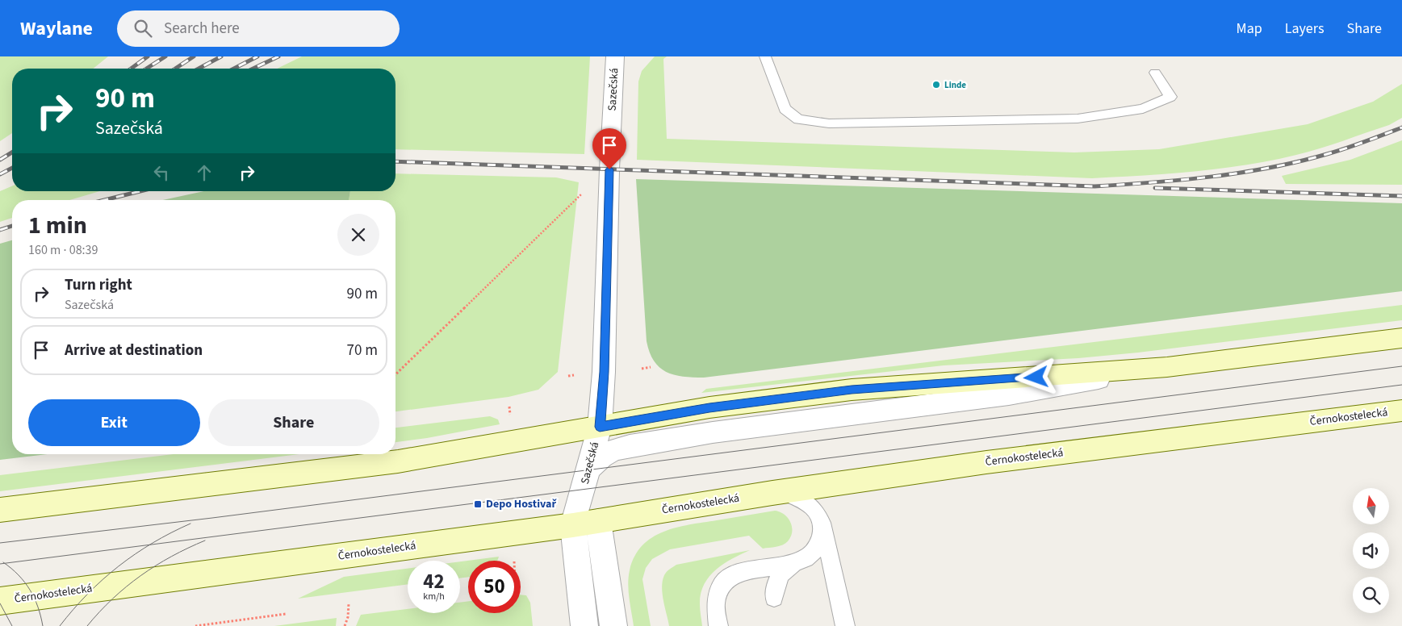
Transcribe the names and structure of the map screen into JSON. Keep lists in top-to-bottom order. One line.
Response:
{"streets":{"main road":["Černokostelecká"],"street":["Sazečská"]},"crossings":[["Sazečská","Černokostelecká"]],"places":{"other":["Linde"],"transit":["Depo Hostivař"]},"north":"top","page":{"header":"Waylane","search":"Search here","nav":["Map","Layers","Share"],"turn":["90 m","Sazečská"],"heading":["1 min","160 m · 08:39"],"list":[{"name":"Turn right","note":"Sazečská","value":"90 m"},{"name":"Arrive at destination","value":"70 m"}],"buttons":["Exit","Share"],"speed":"42 km/h","limit":"50"}}
